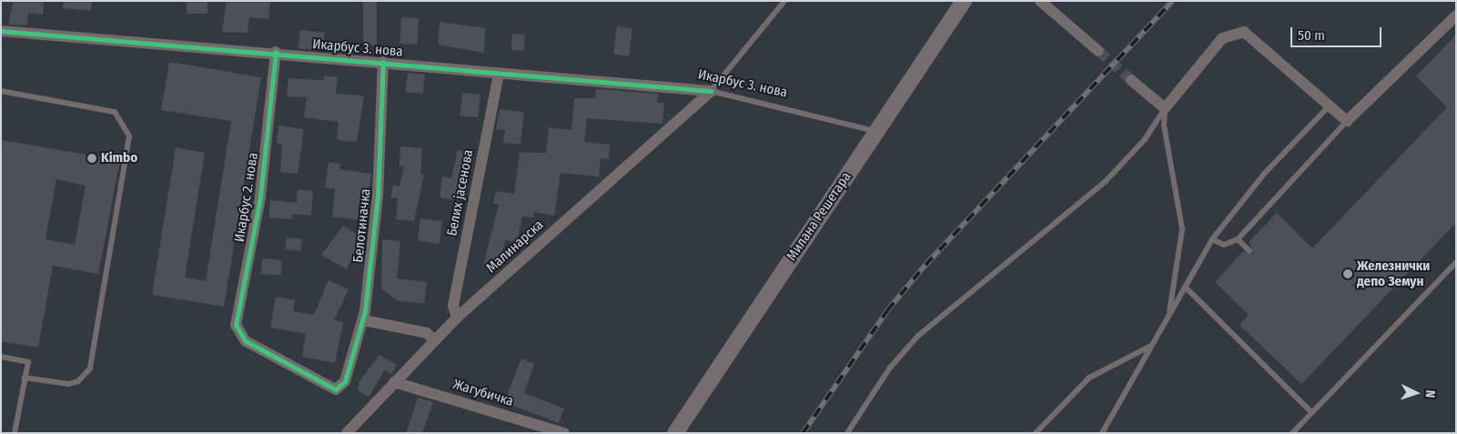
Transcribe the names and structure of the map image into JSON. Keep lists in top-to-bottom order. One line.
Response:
{"streets":{"street":["Икарбус 3. нова","Белих јасенова","Икарбус 2. нова","Милана Решетара","Белотиначка","Малинарска","Жагубичка"]},"crossings":[["Икарбус 3. нова","Белих јасенова"],["Икарбус 3. нова","Икарбус 2. нова"],["Икарбус 3. нова","Милана Решетара"],["Икарбус 3. нова","Белотиначка"],["Икарбус 3. нова","Малинарска"],["Белих јасенова","Малинарска"],["Икарбус 2. нова","Белотиначка"],["Малинарска","Жагубичка"]],"places":["Kimbo","Железнички депо Земун"],"scale_bar":"50 m","north":"right"}
